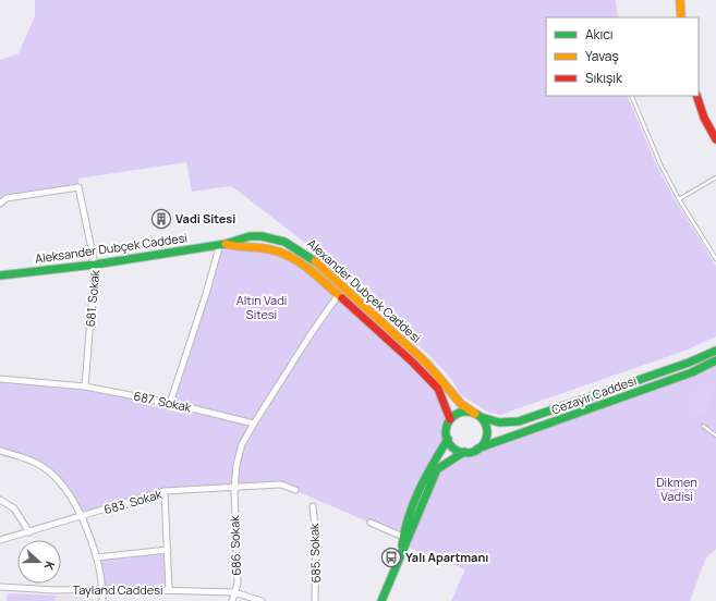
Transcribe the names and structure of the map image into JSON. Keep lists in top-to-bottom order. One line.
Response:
{"streets":{"main road":["Aleksander Dubçek Caddesi","Alexander Dubçek Caddesi","Cezayir Caddesi"],"street":["681. Sokak","687. Sokak","683. Sokak","686. Sokak","685. Sokak","Tayland Caddesi"]},"crossings":[["Aleksander Dubçek Caddesi","Alexander Dubçek Caddesi"],["Aleksander Dubçek Caddesi","681. Sokak"],["Alexander Dubçek Caddesi","Cezayir Caddesi"],["681. Sokak","687. Sokak"],["683. Sokak","686. Sokak"],["686. Sokak","Tayland Caddesi"]],"parks":["Altın Vadi Sitesi","Dikmen Vadisi"],"places":{"building":["Vadi Sitesi"],"bus stop":["Yalı Apartmanı"]},"legend":["Akıcı","Yavaş","Sıkışık"],"north":"right"}
